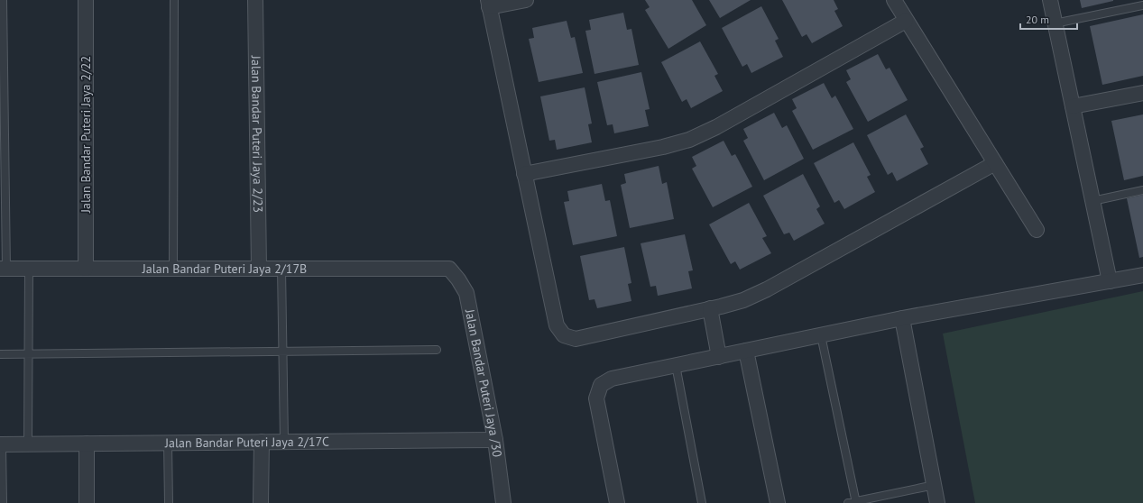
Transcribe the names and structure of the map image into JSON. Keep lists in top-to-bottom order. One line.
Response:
{"streets":{"street":["Jalan Bandar Puteri Jaya 2/22","Jalan Bandar Puteri Jaya 2/23","Jalan Bandar Puteri Jaya 2/17B","Jalan Bandar Puteri Jaya /30","Jalan Bandar Puteri Jaya 2/17C"]},"crossings":[["Jalan Bandar Puteri Jaya 2/22","Jalan Bandar Puteri Jaya 2/17B"],["Jalan Bandar Puteri Jaya 2/23","Jalan Bandar Puteri Jaya 2/17B"],["Jalan Bandar Puteri Jaya 2/17B","Jalan Bandar Puteri Jaya /30"],["Jalan Bandar Puteri Jaya /30","Jalan Bandar Puteri Jaya 2/17C"]],"scale_bar":"20 m"}
